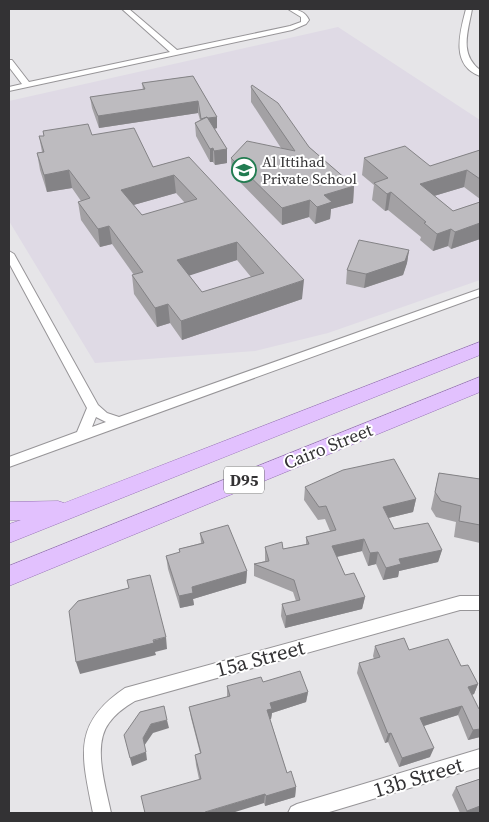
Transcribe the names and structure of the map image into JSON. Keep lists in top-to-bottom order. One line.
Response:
{"streets":{"main road":["Cairo Street","D95"],"street":["15a Street","13b Street"]},"places":{"school or university":["Al Ittihad Private School"]}}
